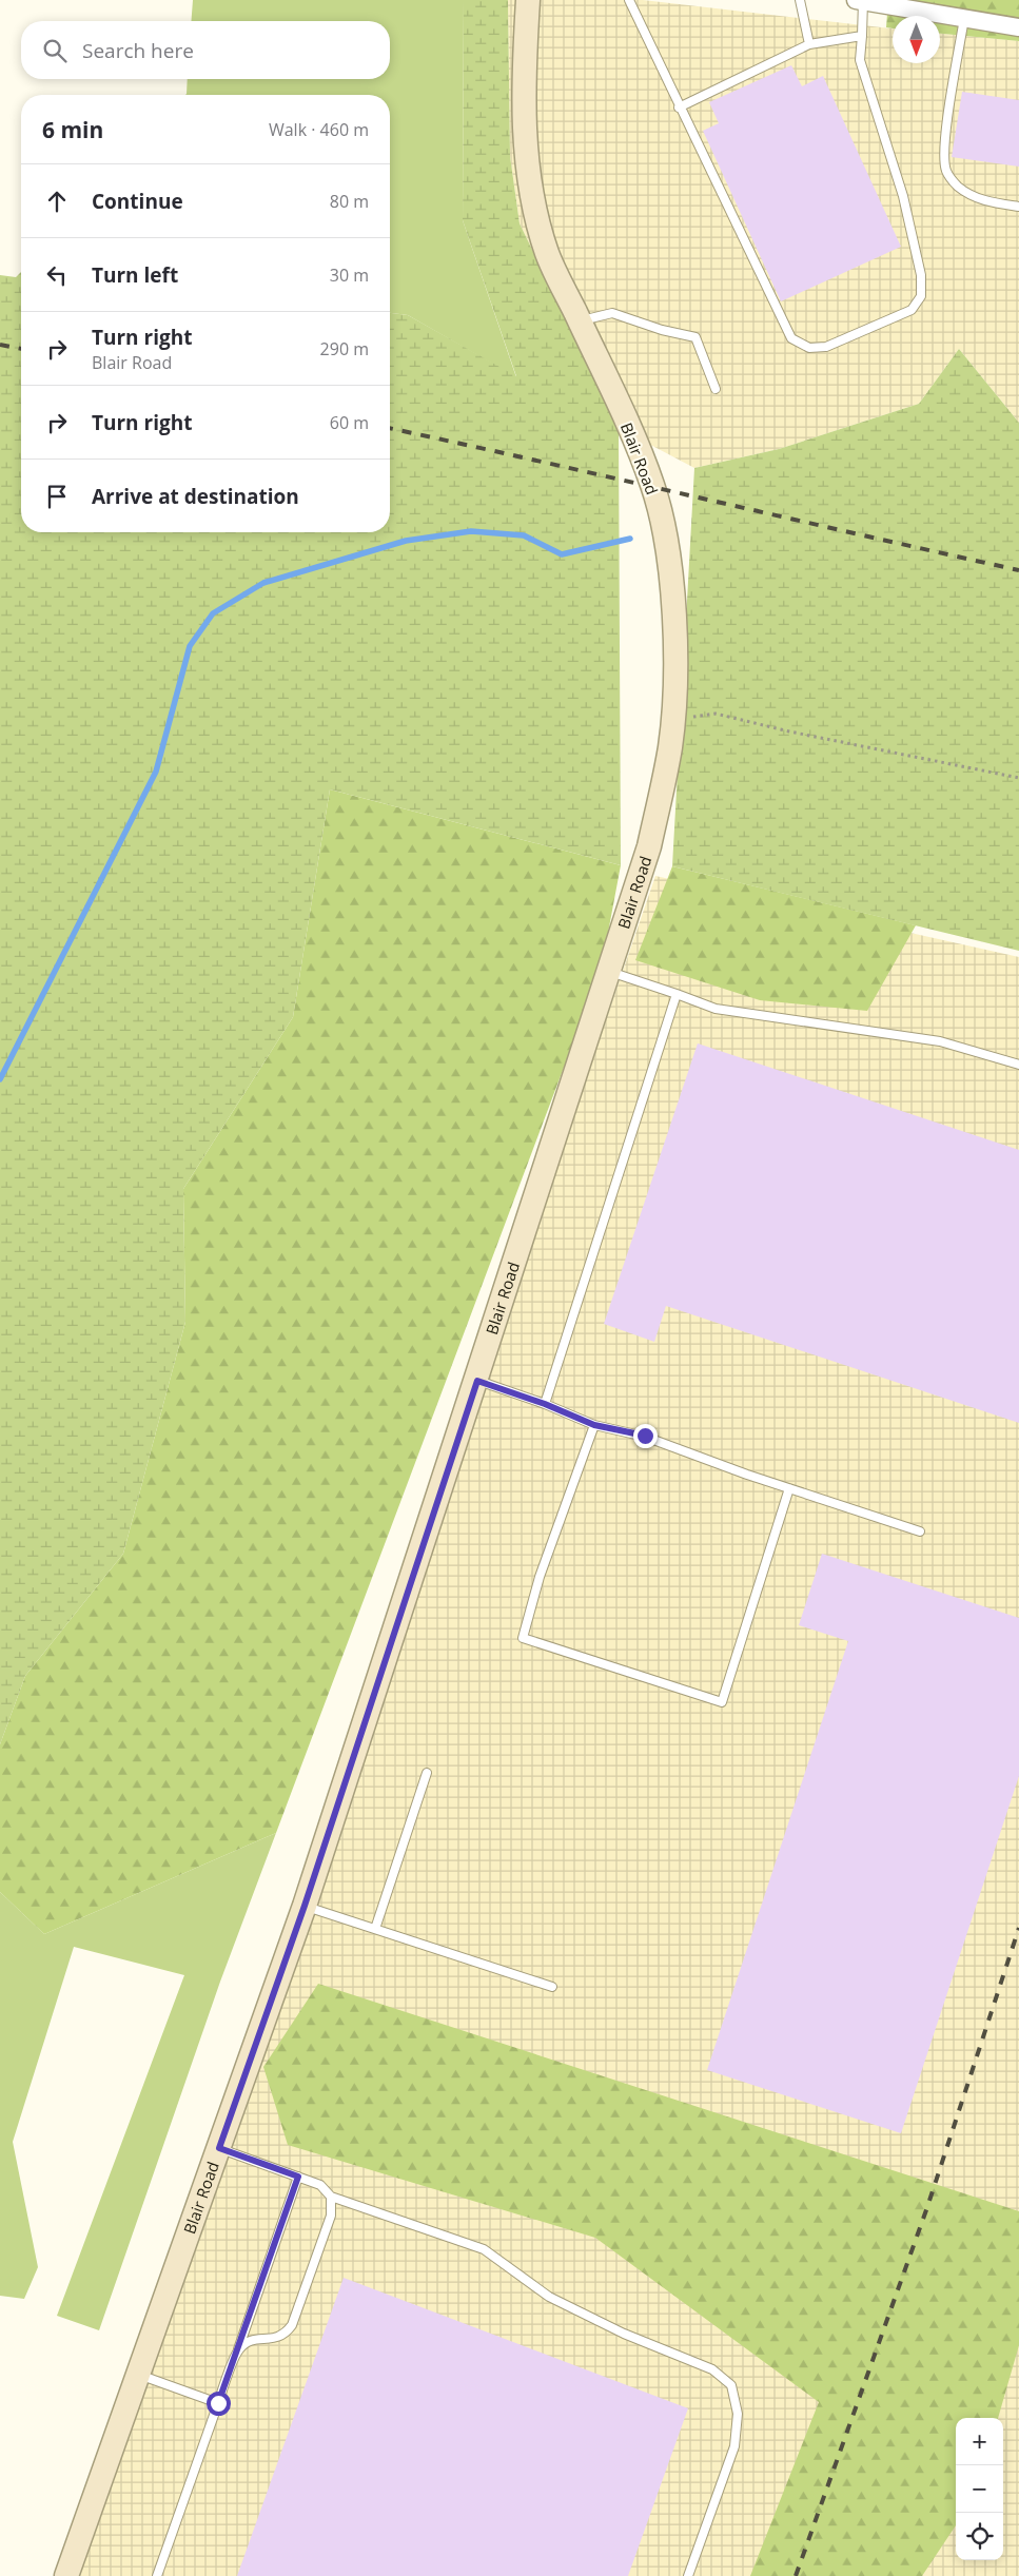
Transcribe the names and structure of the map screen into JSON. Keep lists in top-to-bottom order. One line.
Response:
{"streets":{"street":["Blair Road"]},"north":"bottom","page":{"search":"Search here","heading":["6 min","Walk · 460 m"],"list":[["Continue","80 m"],["Turn left","30 m"],["Turn right","Blair Road","290 m"],["Turn right","60 m"],"Arrive at destination"],"map_buttons":["+","−"]}}
